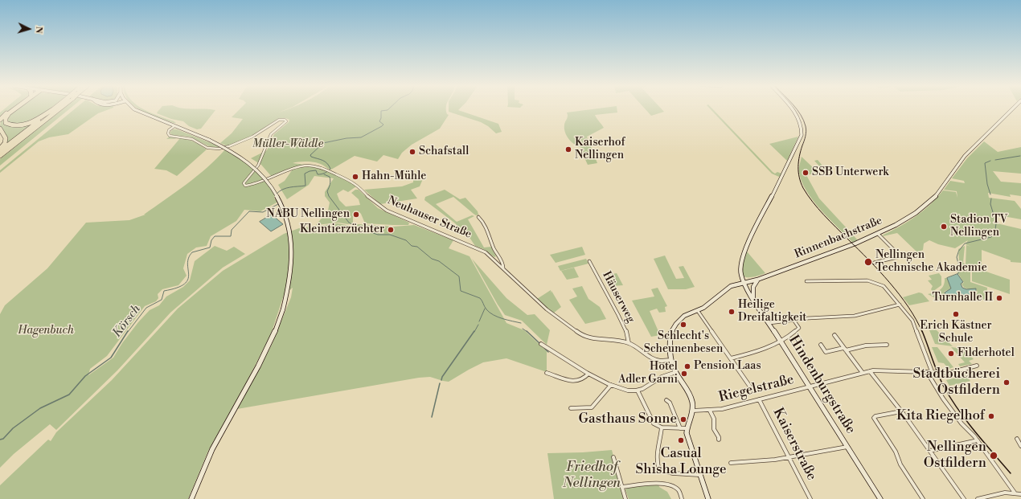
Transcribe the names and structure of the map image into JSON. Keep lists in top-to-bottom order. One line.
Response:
{"streets":{"main road":["Rinnenbachstraße","Hindenburgstraße"],"street":["Neuhauser Straße","Häuserweg","Riegelstraße","Kaiserstraße"]},"crossings":[["Neuhauser Straße","Rinnenbachstraße"],["Neuhauser Straße","Häuserweg"],["Rinnenbachstraße","Hindenburgstraße"],["Rinnenbachstraße","Riegelstraße"],["Hindenburgstraße","Riegelstraße"],["Riegelstraße","Kaiserstraße"]],"water":["Körsch"],"parks":["Müller-Wäldle","Hagenbuch","Friedhof Nellingen"],"places":["Kaiserhof Nellingen","Schafstall","SSB Unterwerk","Hahn-Mühle","NABU Nellingen","Stadion TV Nellingen","Kleintierzüchter","Nellingen Technische Akademie","Turnhalle II","Heilige Dreifaltigkeit","Erich Kästner Schule","Schlecht's Scheunenbesen","Filderhotel","Pension Laas","Hotel Adler Garni","Stadtbücherei Ostfildern","Kita Riegelhof","Gasthaus Sonne","Casual Shisha Lounge","Nellingen Ostfildern"],"north":"right"}
